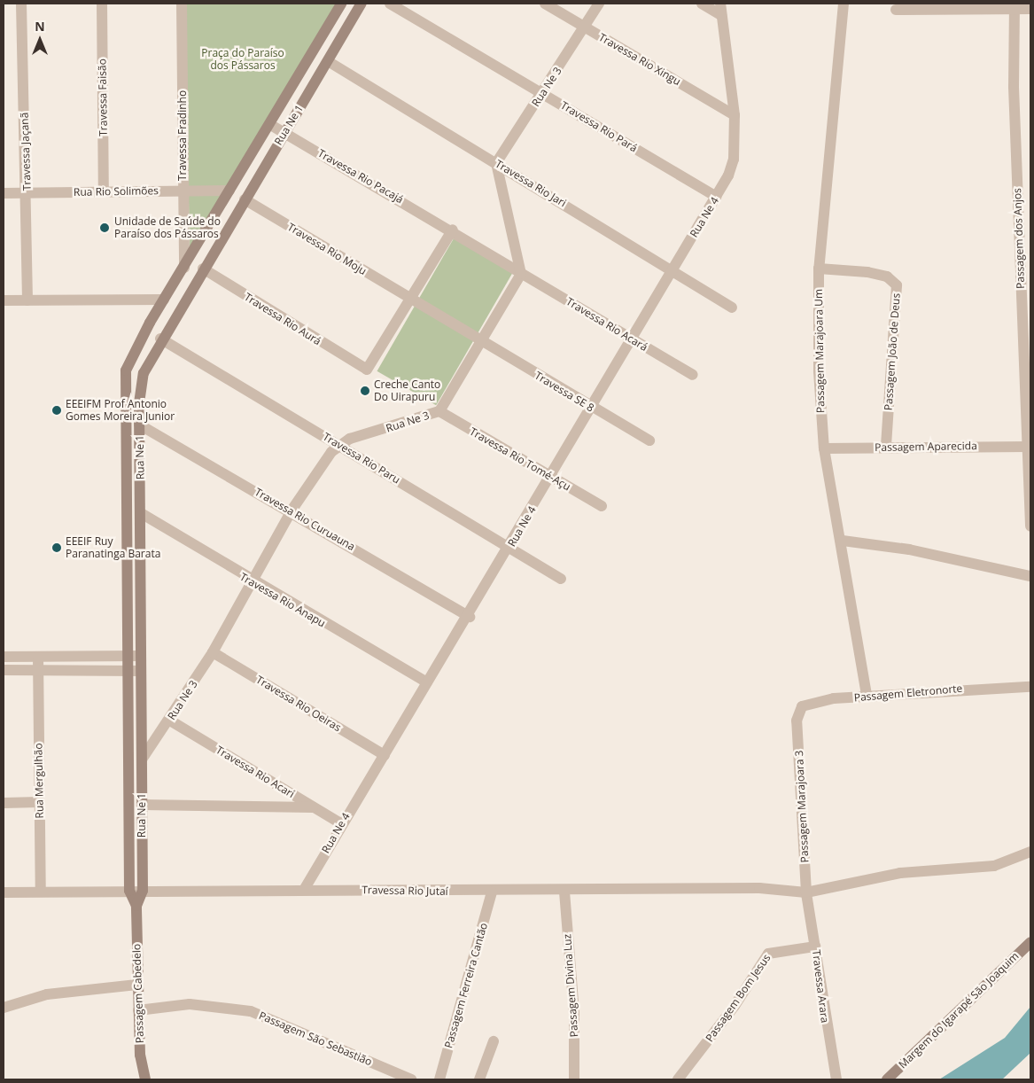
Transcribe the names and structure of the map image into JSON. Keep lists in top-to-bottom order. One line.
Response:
{"streets":{"street":["Travessa Rio Xingu","Rua Ne 3","Travessa Faisão","Rua Ne 1","Travessa Rio Pará","Travessa Fradinho","Travessa Jaçanã","Travessa Rio Pacajá","Travessa Rio Jari","Rua Rio Solimões","Rua Ne 4","Passagem dos Anjos","Travessa Rio Moju","Travessa Rio Aurá","Travessa Rio Acará","Passagem Marajoara Um","Passagem João de Deus","Travessa SE 8","Passagem Aparecida","Travessa Rio Paru","Travessa Rio Tomé-Açu","Travessa Rio Curuauna","Travessa Rio Anapu","Passagem Eletronorte","Travessa Rio Oeiras","Travessa Rio Acari","Rua Mergulhão","Passagem Marajoara 3","Travessa Rio Jutaí","Passagem Ferreira Cantão","Passagem Divina Luz","Travessa Arara","Passagem Cabedelo","Passagem Bom Jesus","Margem do Igarapé São Joaquim","Passagem São Sebastião"]},"crossings":[["Travessa Rio Xingu","Rua Ne 3"],["Travessa Rio Xingu","Rua Ne 4"],["Rua Ne 3","Rua Ne 1"],["Rua Ne 3","Travessa Rio Pará"],["Rua Ne 3","Travessa Rio Pacajá"],["Rua Ne 3","Travessa Rio Jari"],["Rua Ne 3","Travessa Rio Moju"],["Rua Ne 3","Travessa Rio Acará"],["Rua Ne 3","Travessa SE 8"],["Rua Ne 3","Travessa Rio Paru"],["Rua Ne 3","Travessa Rio Tomé-Açu"],["Rua Ne 3","Travessa Rio Curuauna"],["Rua Ne 3","Travessa Rio Anapu"],["Rua Ne 3","Travessa Rio Oeiras"],["Rua Ne 3","Travessa Rio Acari"],["Travessa Faisão","Rua Rio Solimões"],["Rua Ne 1","Travessa Fradinho"],["Rua Ne 1","Travessa Rio Pacajá"],["Rua Ne 1","Travessa Rio Jari"],["Rua Ne 1","Rua Rio Solimões"],["Rua Ne 1","Travessa Rio Moju"],["Rua Ne 1","Travessa Rio Aurá"],["Rua Ne 1","Travessa Rio Paru"],["Rua Ne 1","Travessa Rio Curuauna"],["Rua Ne 1","Travessa Rio Anapu"],["Rua Ne 1","Travessa Rio Jutaí"],["Rua Ne 1","Passagem Cabedelo"],["Travessa Rio Pará","Rua Ne 4"],["Travessa Fradinho","Rua Rio Solimões"],["Travessa Jaçanã","Rua Rio Solimões"],["Travessa Rio Pacajá","Travessa Rio Acará"],["Travessa Rio Jari","Rua Ne 4"],["Rua Ne 4","Travessa Rio Acará"],["Rua Ne 4","Travessa SE 8"],["Rua Ne 4","Travessa Rio Paru"],["Rua Ne 4","Travessa Rio Tomé-Açu"],["Rua Ne 4","Travessa Rio Curuauna"],["Rua Ne 4","Travessa Rio Anapu"],["Rua Ne 4","Travessa Rio Oeiras"],["Rua Ne 4","Travessa Rio Acari"],["Rua Ne 4","Travessa Rio Jutaí"],["Passagem dos Anjos","Passagem Aparecida"],["Travessa Rio Moju","Travessa Rio Aurá"],["Travessa Rio Moju","Travessa SE 8"],["Passagem Marajoara Um","Passagem João de Deus"],["Passagem Marajoara Um","Passagem Aparecida"],["Passagem Marajoara Um","Passagem Eletronorte"],["Passagem João de Deus","Passagem Aparecida"],["Passagem Eletronorte","Passagem Marajoara 3"],["Rua Mergulhão","Travessa Rio Jutaí"],["Passagem Marajoara 3","Travessa Rio Jutaí"],["Passagem Marajoara 3","Travessa Arara"],["Travessa Rio Jutaí","Passagem Ferreira Cantão"],["Travessa Rio Jutaí","Passagem Divina Luz"],["Travessa Rio Jutaí","Travessa Arara"],["Travessa Rio Jutaí","Passagem Cabedelo"],["Travessa Arara","Passagem Bom Jesus"],["Passagem Cabedelo","Passagem São Sebastião"]],"parks":["Praça do Paraíso dos Pássaros"],"places":["Unidade de Saúde do Paraíso dos Pássaros","Creche Canto Do Uirapuru","EEEIFM Prof Antonio Gomes Moreira Junior","EEEIF Ruy Paranatinga Barata"],"north":"top"}
